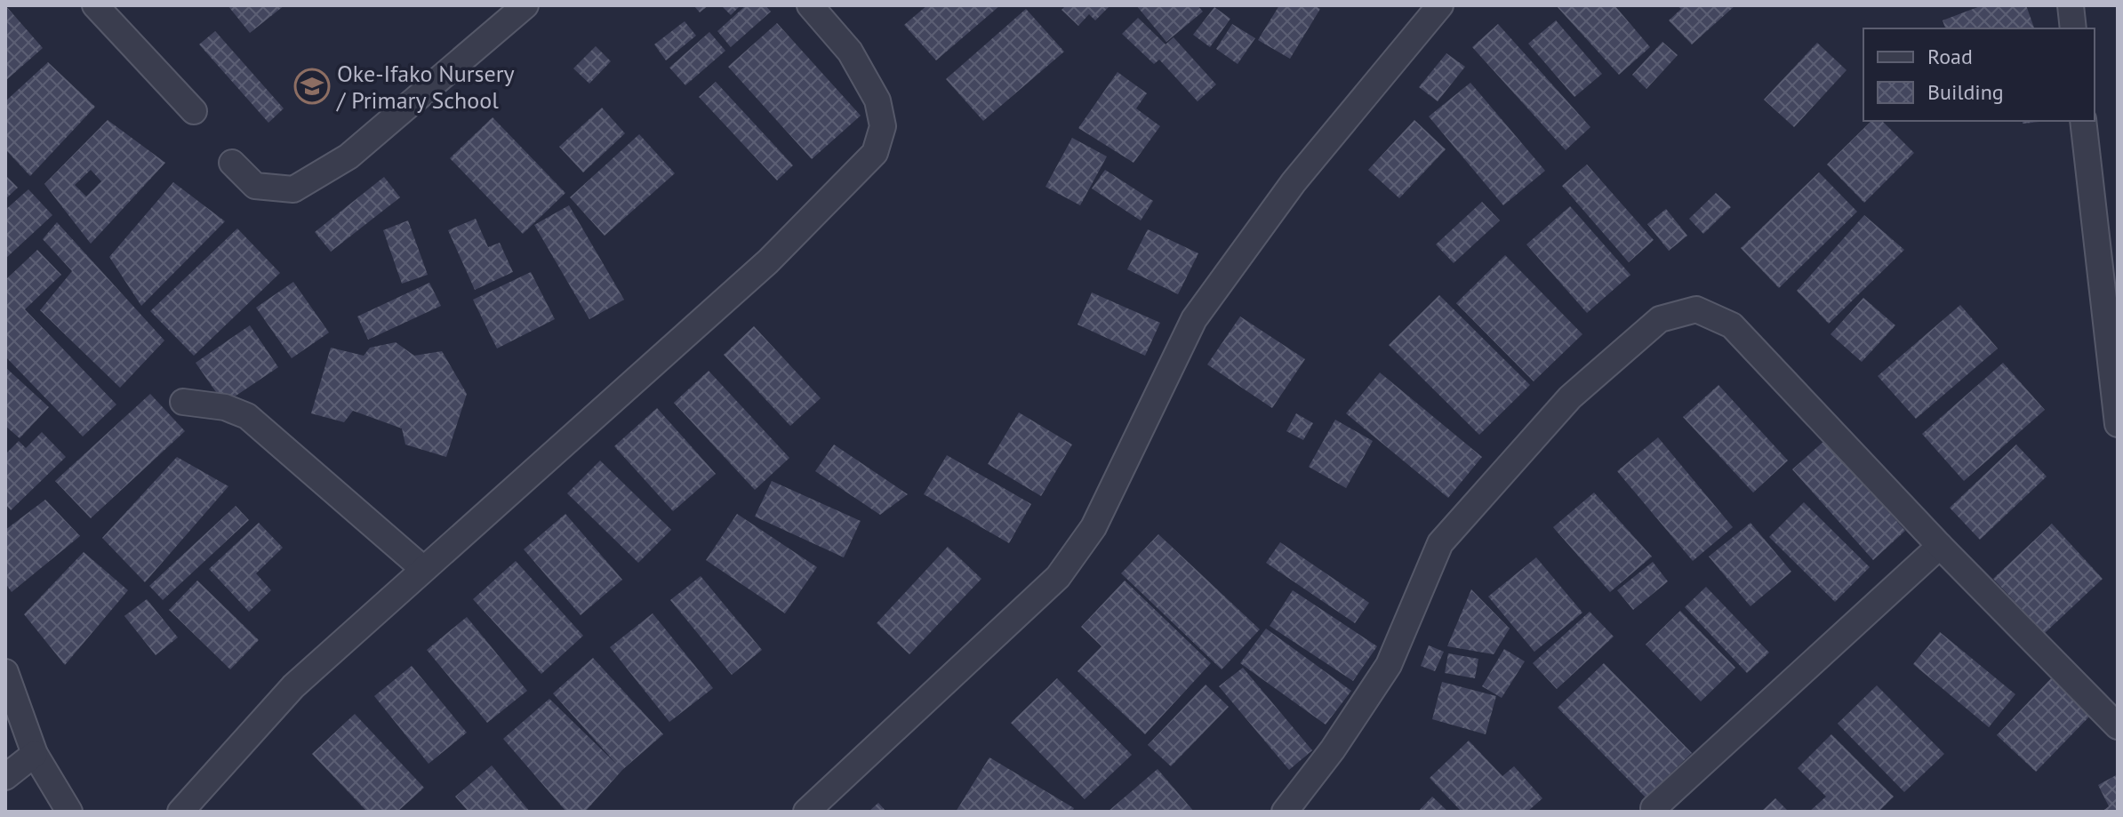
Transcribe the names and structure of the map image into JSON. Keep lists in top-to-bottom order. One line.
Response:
{"places":{"school or university":["Oke-Ifako Nursery / Primary School"]},"legend":["Road","Building"]}
